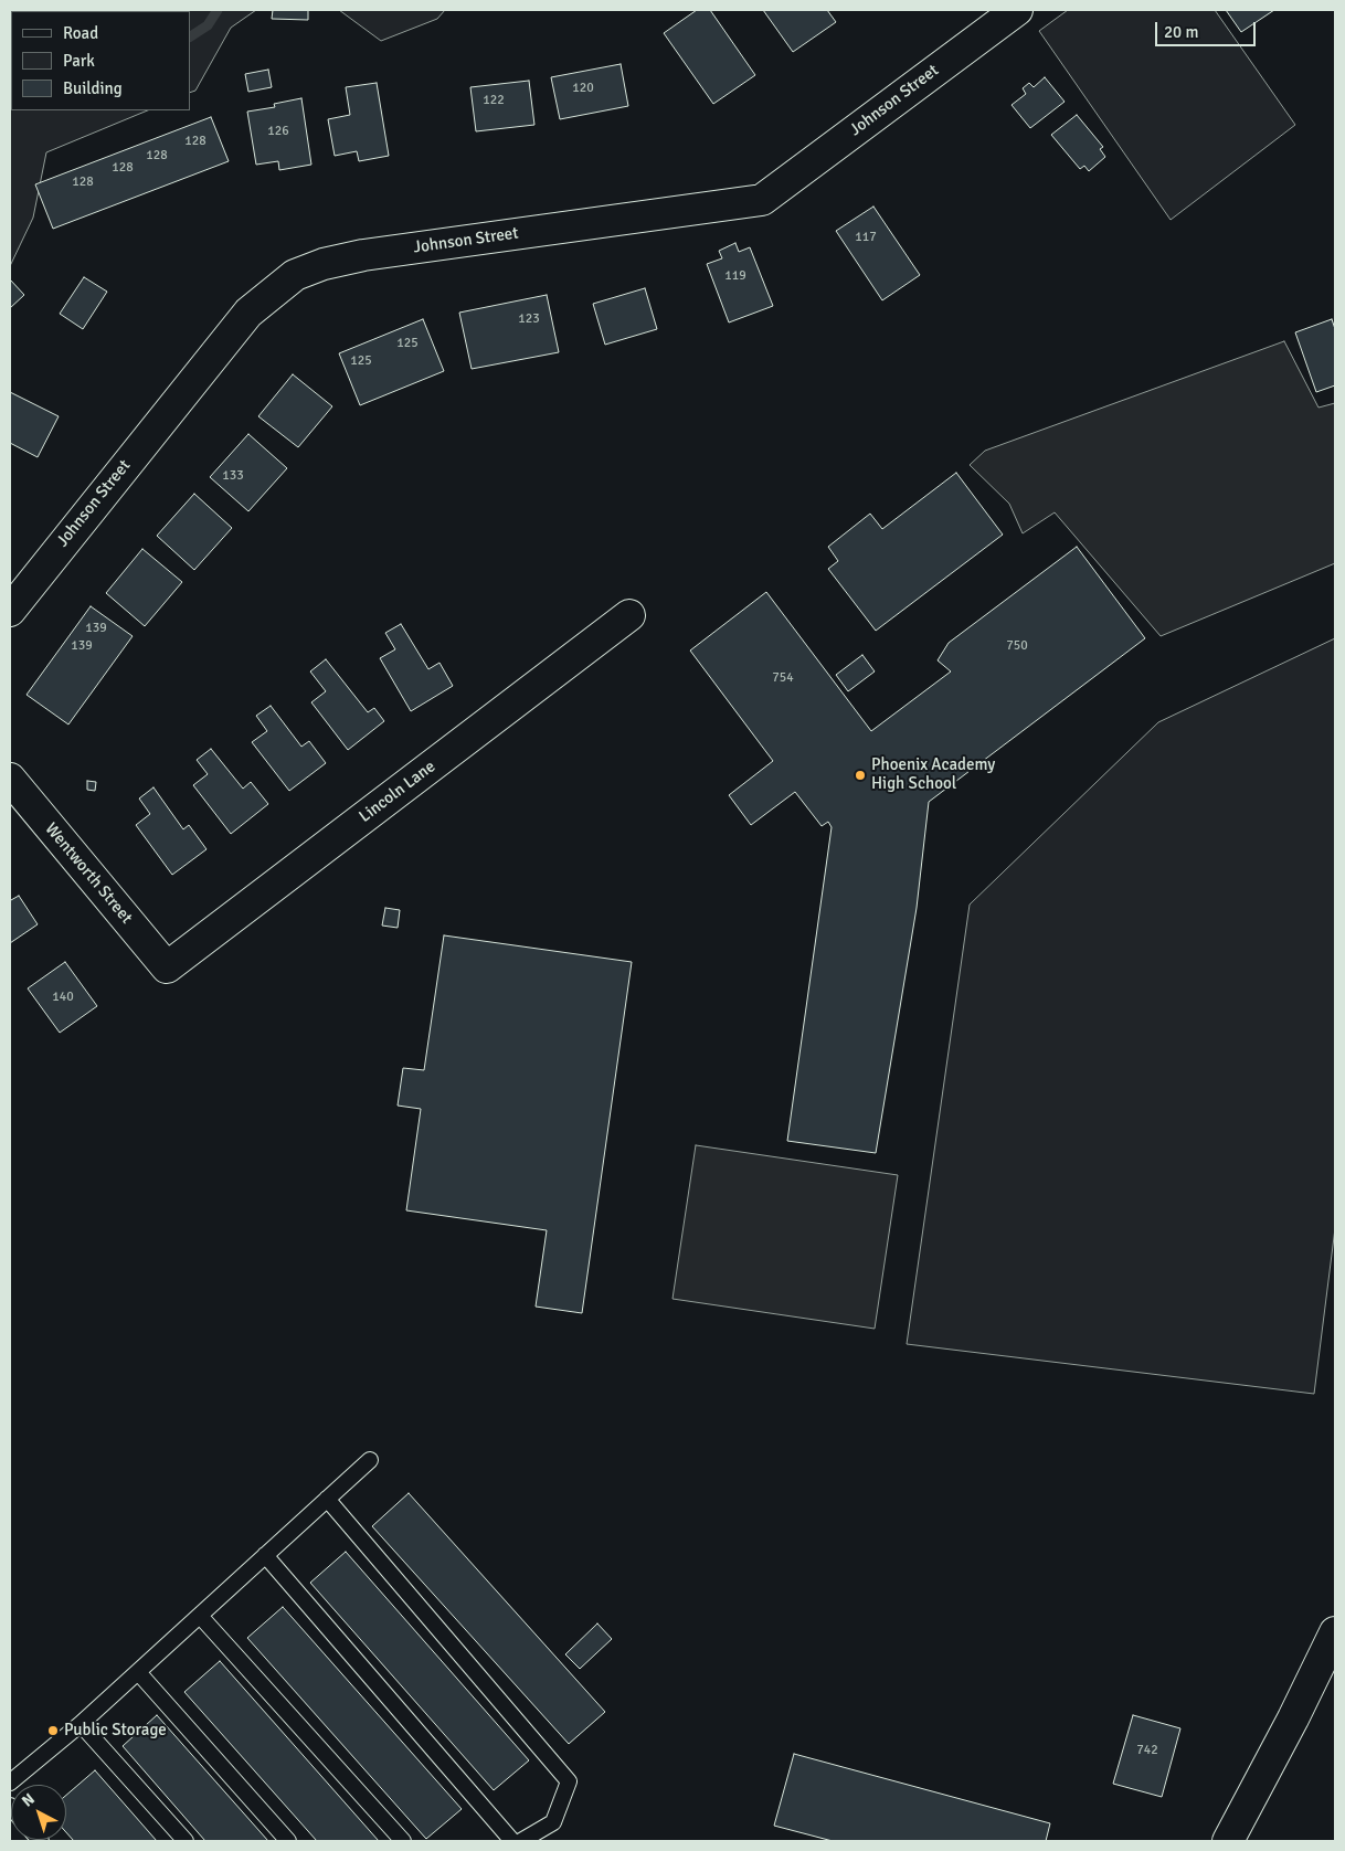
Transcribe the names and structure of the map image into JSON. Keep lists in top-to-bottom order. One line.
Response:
{"streets":{"street":["Johnson Street","Lincoln Lane","Wentworth Street"]},"crossings":[["Lincoln Lane","Wentworth Street"]],"places":["Phoenix Academy High School","Public Storage"],"house_numbers":["120","122","126","128","128","128","128","117","119","123","125","125","133","139","139","750","754","140","742"],"legend":["Road","Park","Building"],"scale_bar":"20 m","north":"top left"}
